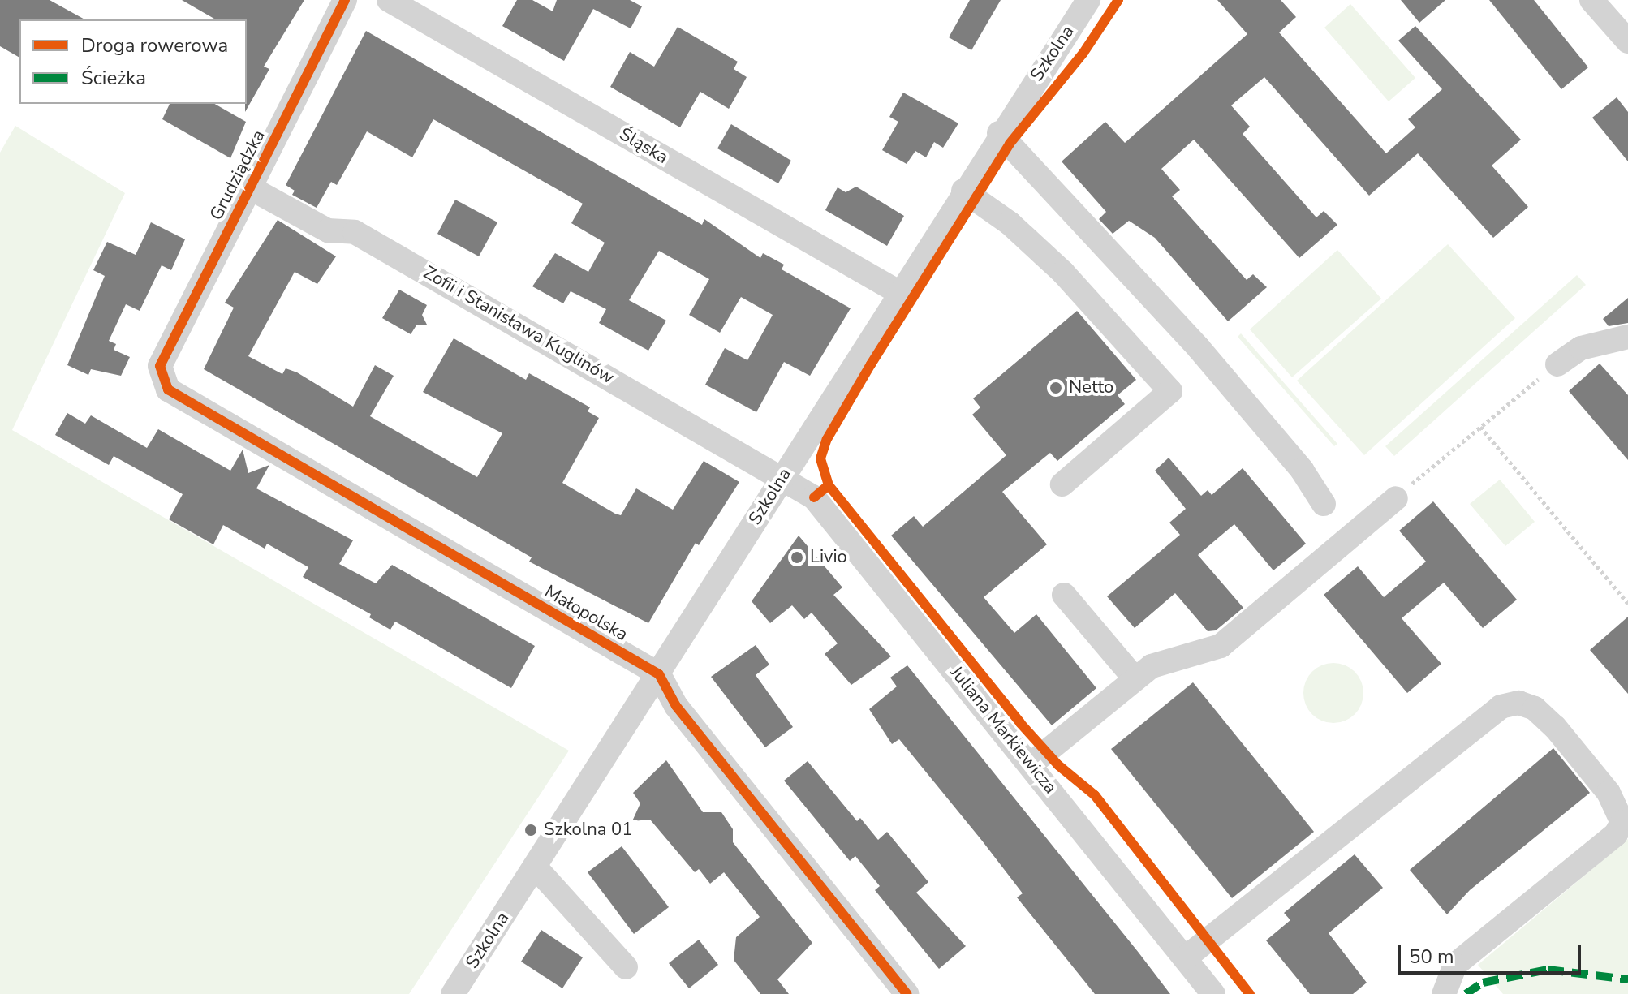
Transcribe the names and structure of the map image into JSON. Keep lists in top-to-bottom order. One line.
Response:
{"streets":{"street":["Szkolna","Śląska","Grudziądzka","Zofii i Stanisława Kuglinów","Małopolska","Juliana Markiewicza"]},"crossings":[["Szkolna","Śląska"],["Szkolna","Zofii i Stanisława Kuglinów"],["Szkolna","Małopolska"],["Szkolna","Juliana Markiewicza"],["Grudziądzka","Zofii i Stanisława Kuglinów"],["Grudziądzka","Małopolska"],["Zofii i Stanisława Kuglinów","Juliana Markiewicza"]],"places":["Netto","Livio","Szkolna 01"],"legend":["Droga rowerowa","Ścieżka"],"scale_bar":"50 m"}
